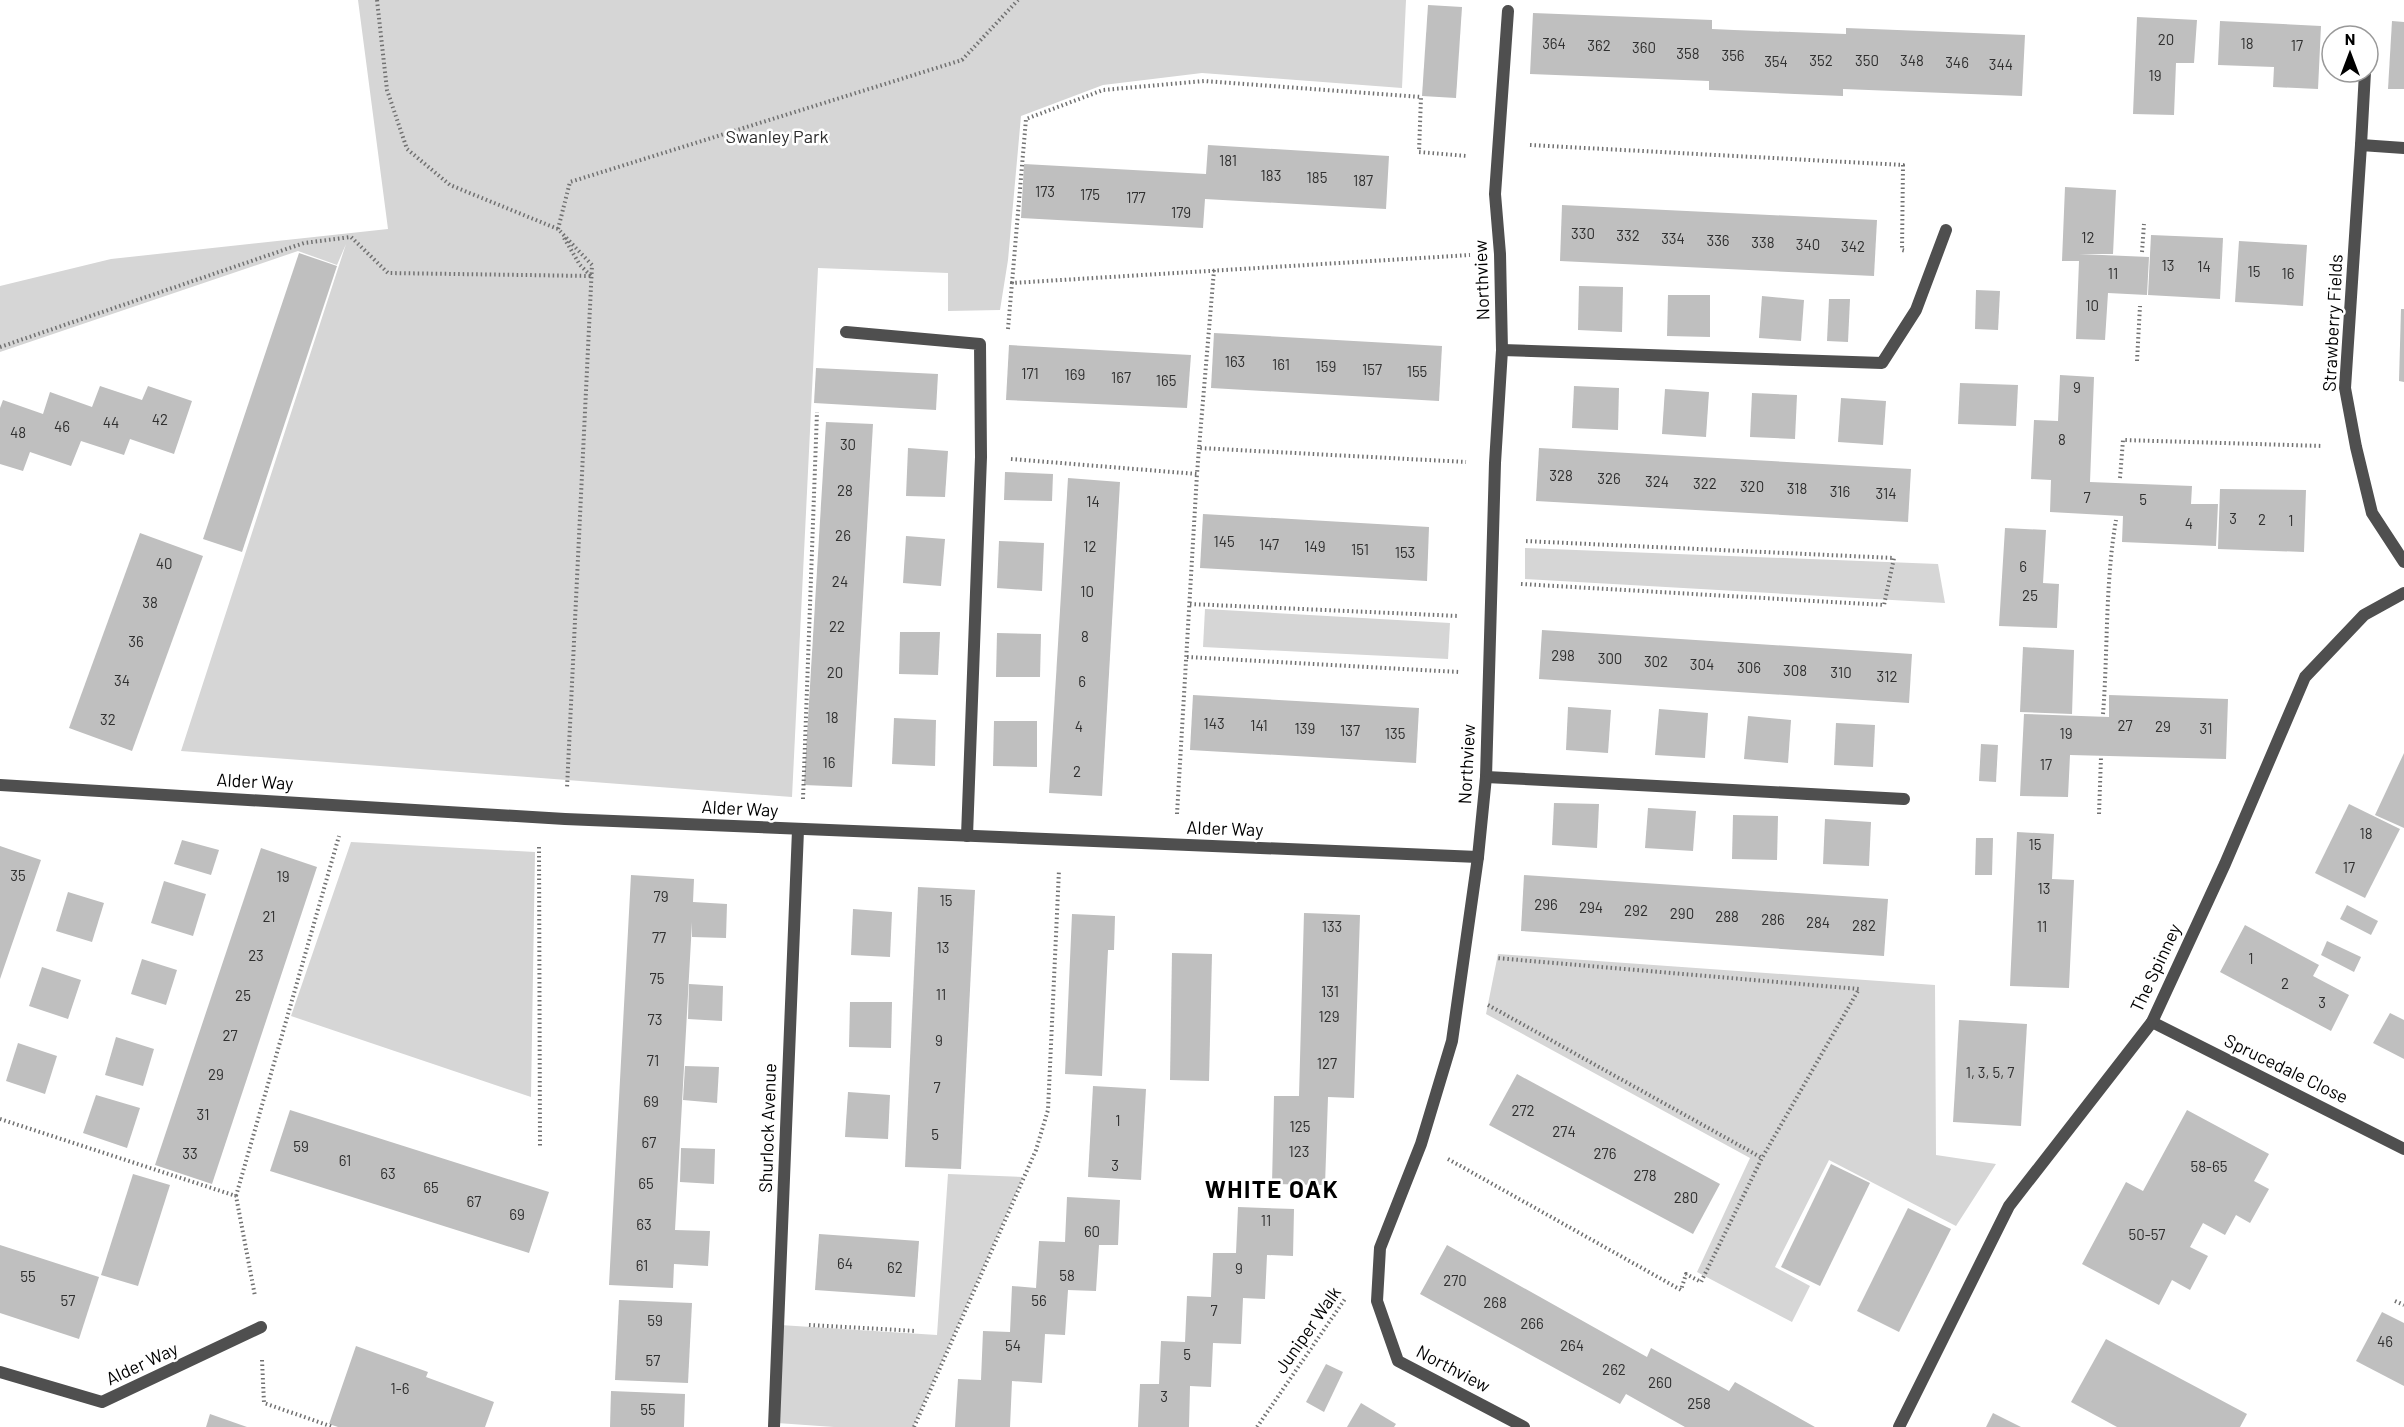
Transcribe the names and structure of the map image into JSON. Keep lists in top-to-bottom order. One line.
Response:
{"streets":{"street":["Northview","Strawberry Fields","Alder Way","The Spinney","Sprucedale Close","Shurlock Avenue"],"path":["Juniper Walk"]},"crossings":[["Northview","Alder Way"],["Alder Way","Shurlock Avenue"],["The Spinney","Sprucedale Close"]],"districts":["WHITE OAK"],"parks":["Swanley Park"],"house_numbers":["20","364","18","362","17","360","358","356","352","350","348","354","346","344","19","181","183","185","187","173","175","177","179","330","332","12","334","336","338","340","342","13","14","15","11","16","10","163","161","159","157","155","171","169","167","165","9","42","44","46","48","8","30","328","326","324","322","320","318","28","316","314","7","5","14","3","2","1","4","26","145","147","12","149","151","153","40","6","24","10","25","38","22","8","36","298","300","302","304","306","308","20","310","312","34","6","18","32","143","141","27","4","29","139","31","137","135","19","16","17","2","18","15","17","35","19","13","79","15","296","294","292","290","21","288","286","284","282","133","11","77","13","23","1","75","2","131","11","25","3","129","73","27","9","71","127","1, 3, 5, 7","29","7","69","272","31","1","125","274","5","67","59","123","33","276","61","3","58-65","63","278","65","65","280","67","69","11","63","60","50-57","64","61","62","9","58","55","270","57","56","268","7","59","266","46","54","264","5","57","262","260","1-6","3","258","55"],"north":"top"}
